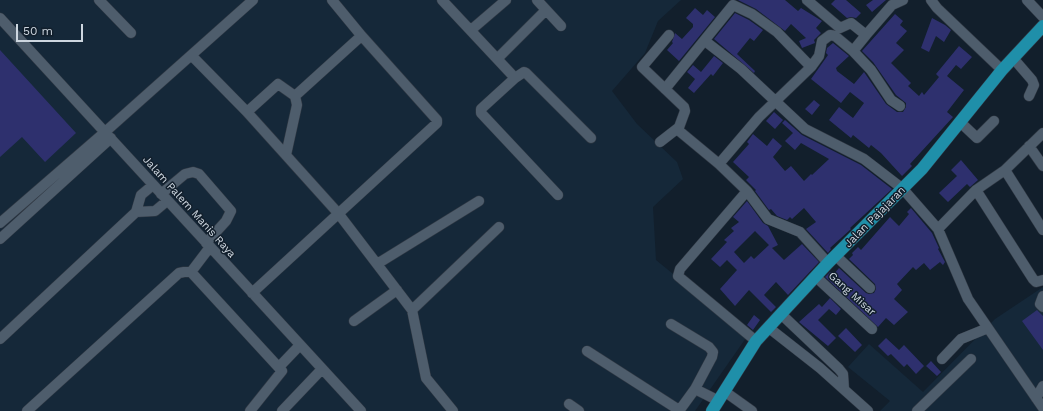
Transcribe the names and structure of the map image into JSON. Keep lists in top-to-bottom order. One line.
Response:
{"streets":{"main road":["Jalan Pajajaran"],"street":["Jalam Palem Manis Raya","Gang Misar"]},"crossings":[["Jalan Pajajaran","Gang Misar"]],"scale_bar":"50 m"}
